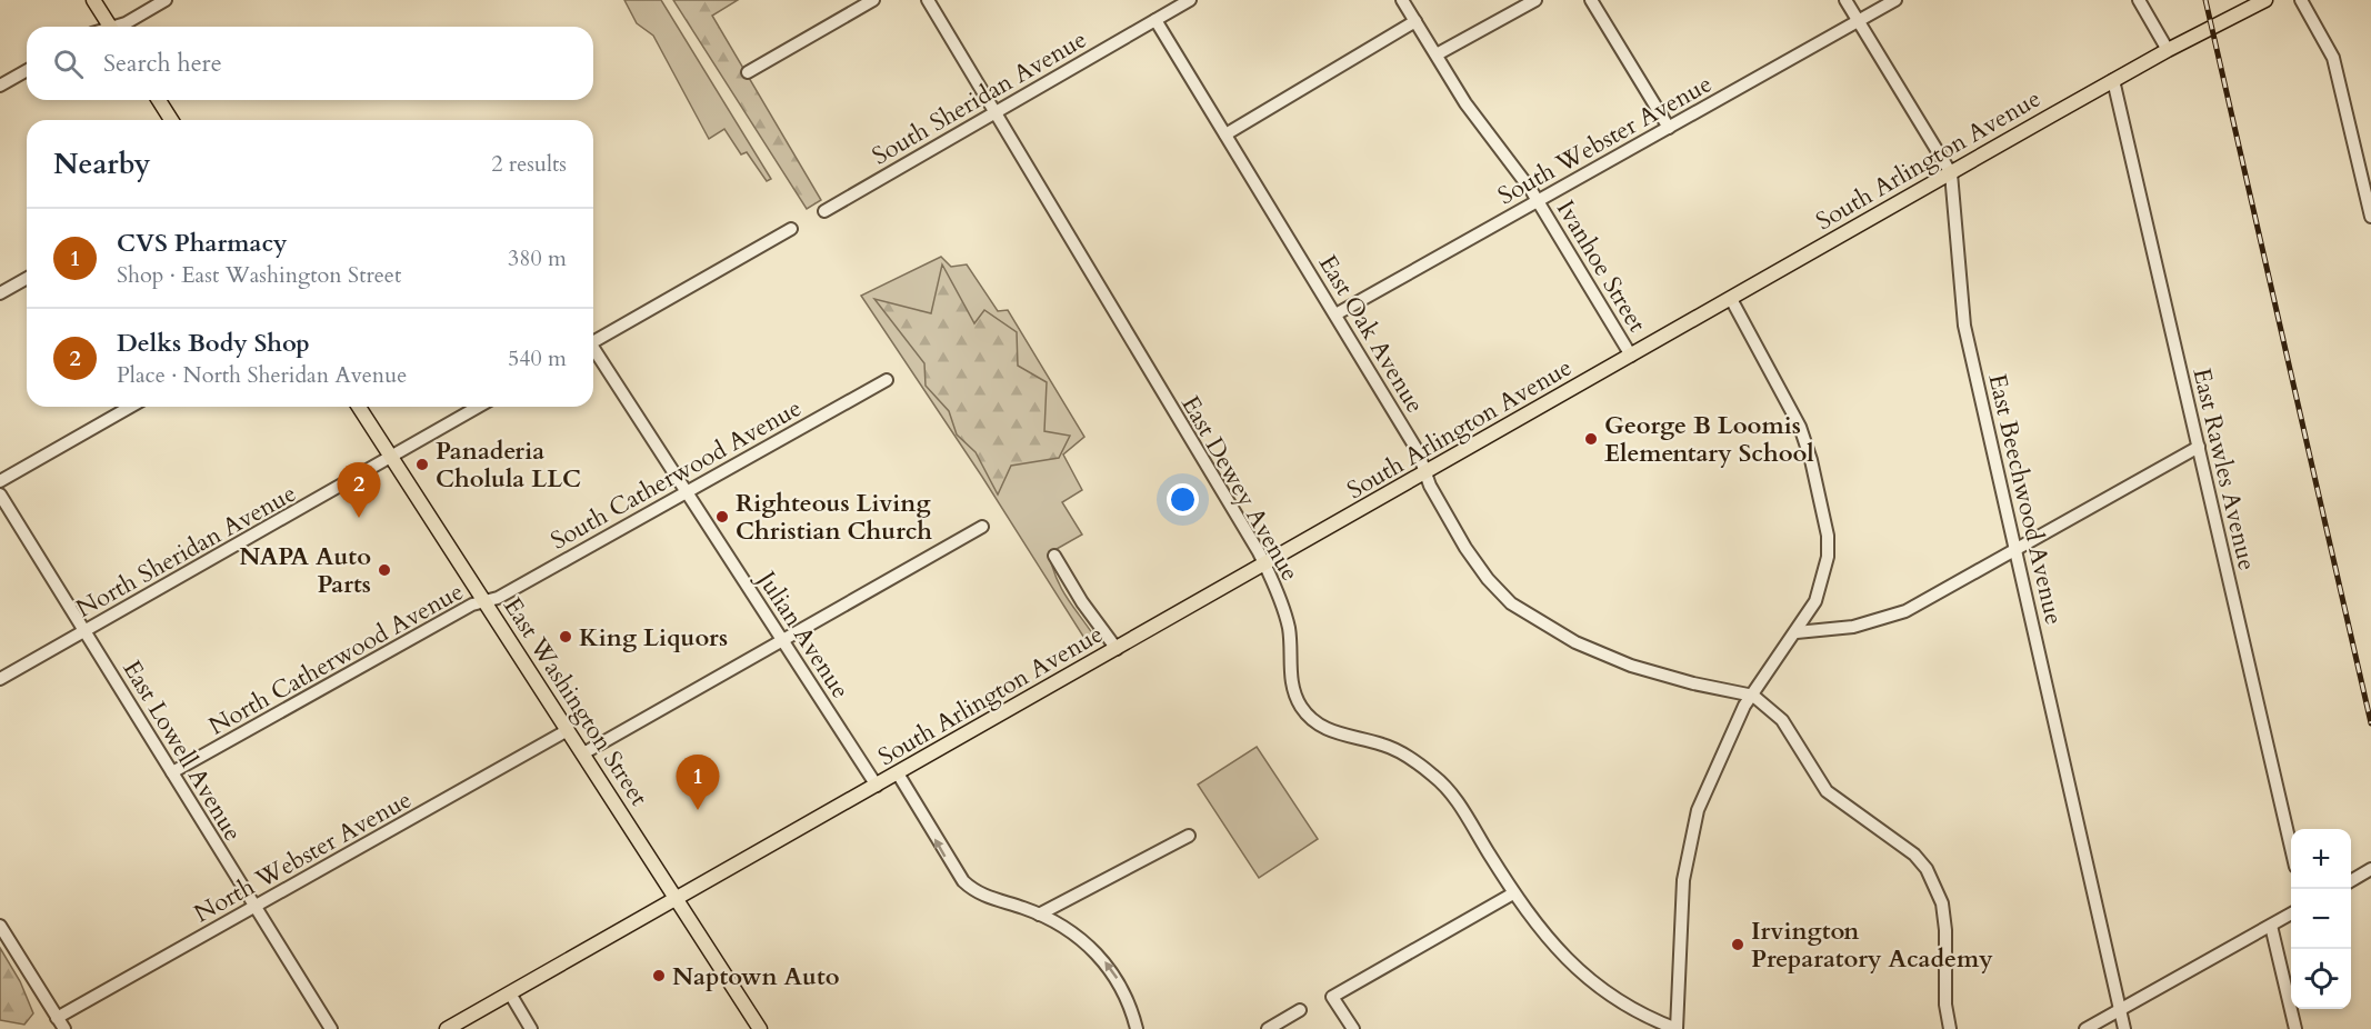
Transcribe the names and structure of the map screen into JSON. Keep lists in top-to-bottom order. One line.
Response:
{"streets":{"main road":["South Arlington Avenue","East Washington Street"],"street":["South Sheridan Avenue","South Webster Avenue","Ivanhoe Street","East Oak Avenue","East Rawles Avenue","South Catherwood Avenue","East Dewey Avenue","East Beechwood Avenue","North Sheridan Avenue","Julian Avenue","North Catherwood Avenue","East Lowell Avenue","North Webster Avenue"]},"crossings":[["South Sheridan Avenue","East Oak Avenue"],["South Sheridan Avenue","East Dewey Avenue"],["South Webster Avenue","Ivanhoe Street"],["South Webster Avenue","East Oak Avenue"],["South Webster Avenue","East Beechwood Avenue"],["South Arlington Avenue","Ivanhoe Street"],["South Arlington Avenue","East Oak Avenue"],["South Arlington Avenue","East Rawles Avenue"],["South Arlington Avenue","East Dewey Avenue"],["South Arlington Avenue","East Beechwood Avenue"],["South Arlington Avenue","Julian Avenue"],["South Arlington Avenue","East Washington Street"],["South Catherwood Avenue","Julian Avenue"],["South Catherwood Avenue","North Catherwood Avenue"],["South Catherwood Avenue","East Washington Street"],["North Sheridan Avenue","East Washington Street"],["North Sheridan Avenue","East Lowell Avenue"],["North Catherwood Avenue","East Washington Street"],["North Catherwood Avenue","East Lowell Avenue"],["East Washington Street","North Webster Avenue"],["East Lowell Avenue","North Webster Avenue"]],"places":["George B Loomis Elementary School","Panaderia Cholula LLC","Righteous Living Christian Church","NAPA Auto Parts","King Liquors","Irvington Preparatory Academy","Naptown Auto"],"page":{"search":"Search here","heading":["Nearby","2 results"],"list":[{"mark":"1","name":"CVS Pharmacy","note":"Shop · East Washington Street","value":"380 m"},{"mark":"2","name":"Delks Body Shop","note":"Place · North Sheridan Avenue","value":"540 m"}],"pins":["2","1"],"map_buttons":["+","−"]}}
